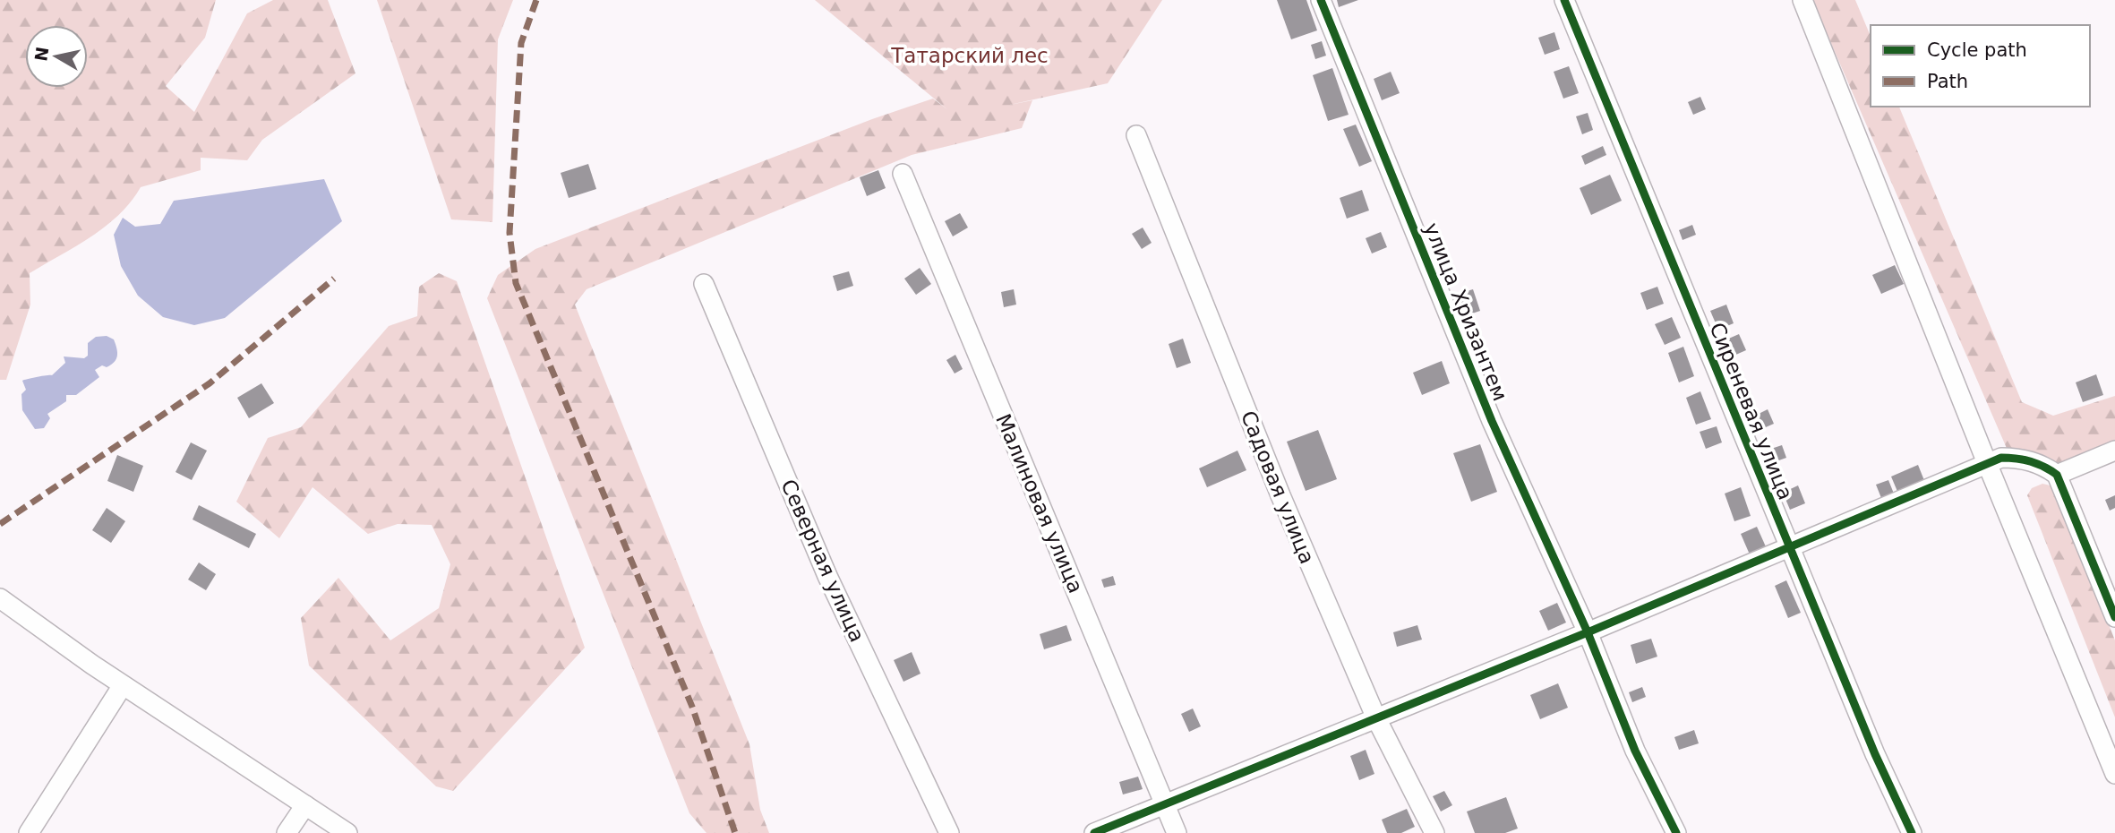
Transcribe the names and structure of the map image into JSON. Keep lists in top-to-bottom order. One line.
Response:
{"streets":{"street":["улица Хризантем","Сиреневая улица","Садовая улица","Малиновая улица","Северная улица"]},"parks":["Татарский лес"],"legend":["Cycle path","Path"],"north":"left"}
